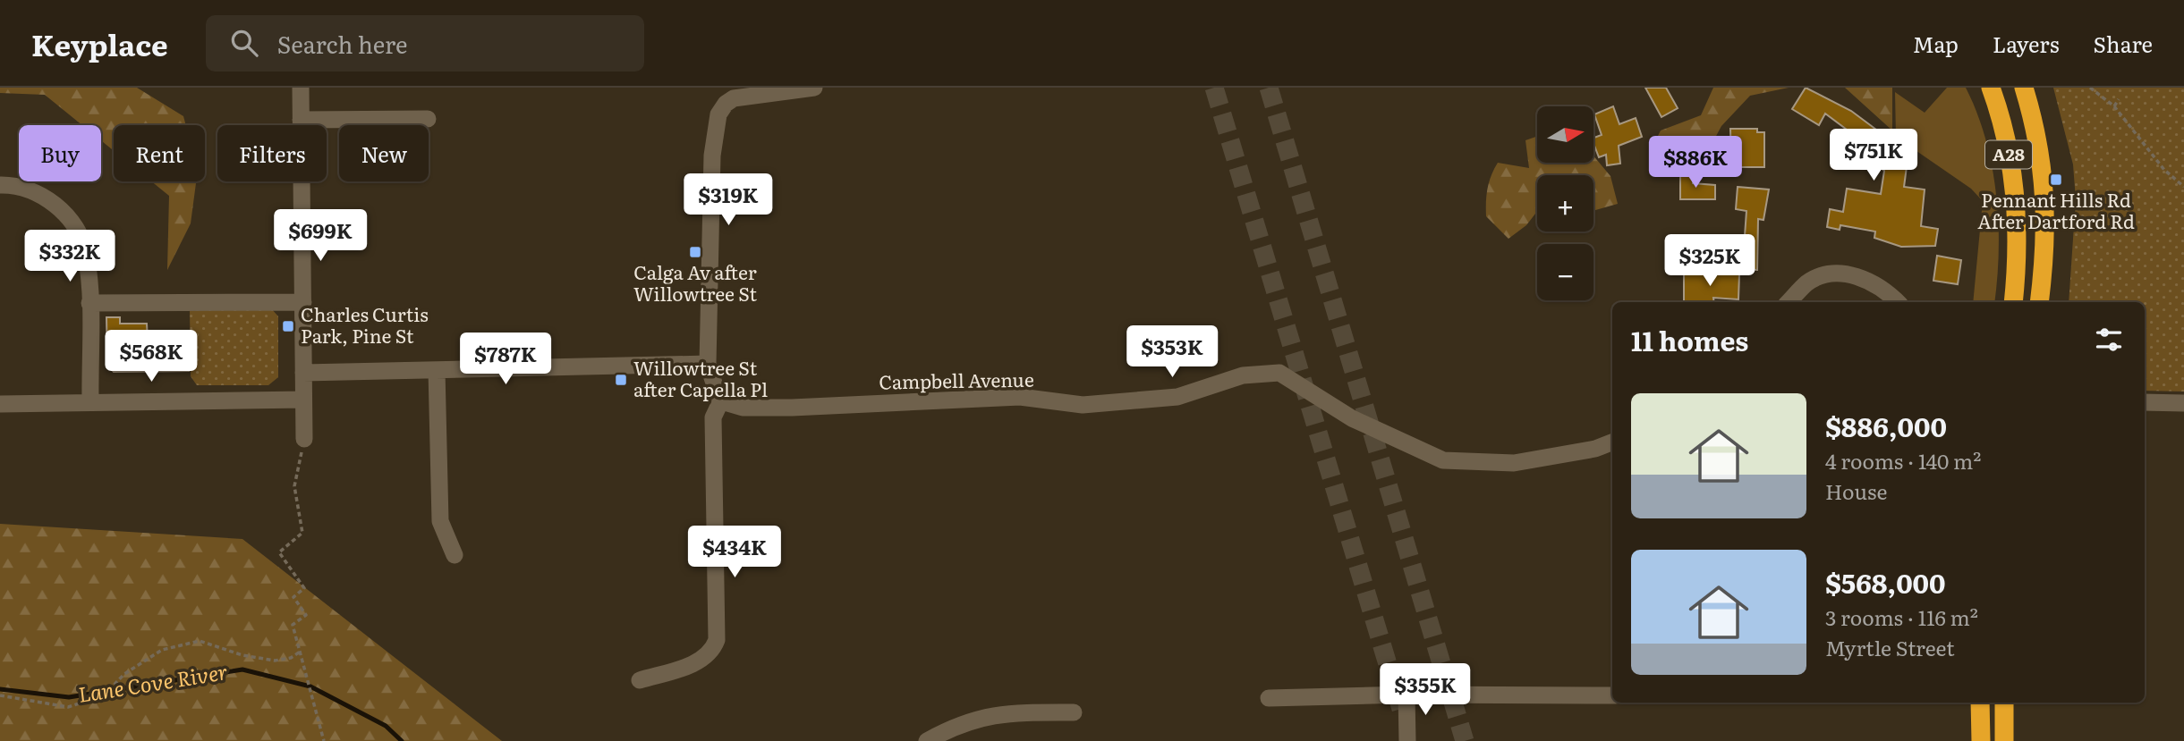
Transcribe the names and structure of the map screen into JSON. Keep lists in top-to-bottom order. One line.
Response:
{"streets":{"highway":["A28"],"street":["Campbell Avenue"]},"water":["Lane Cove River"],"places":{"transit":["Pennant Hills Rd After Dartford Rd","Calga Av after Willowtree St","Charles Curtis Park, Pine St","Willowtree St after Capella Pl"]},"north":"right","page":{"header":"Keyplace","search":"Search here","nav":["Map","Layers","Share"],"map_buttons":["+","−"],"chip":["Buy","Rent","Filters","New"],"price":["$751K","$886K","$319K","$699K","$332K","$325K","$353K","$568K","$787K","$434K","$355K"],"heading":"11 homes","list":[{"name":"$886,000","note":"4 rooms · 140 m² · House"},{"name":"$568,000","note":"3 rooms · 116 m² · Myrtle Street"}]}}
